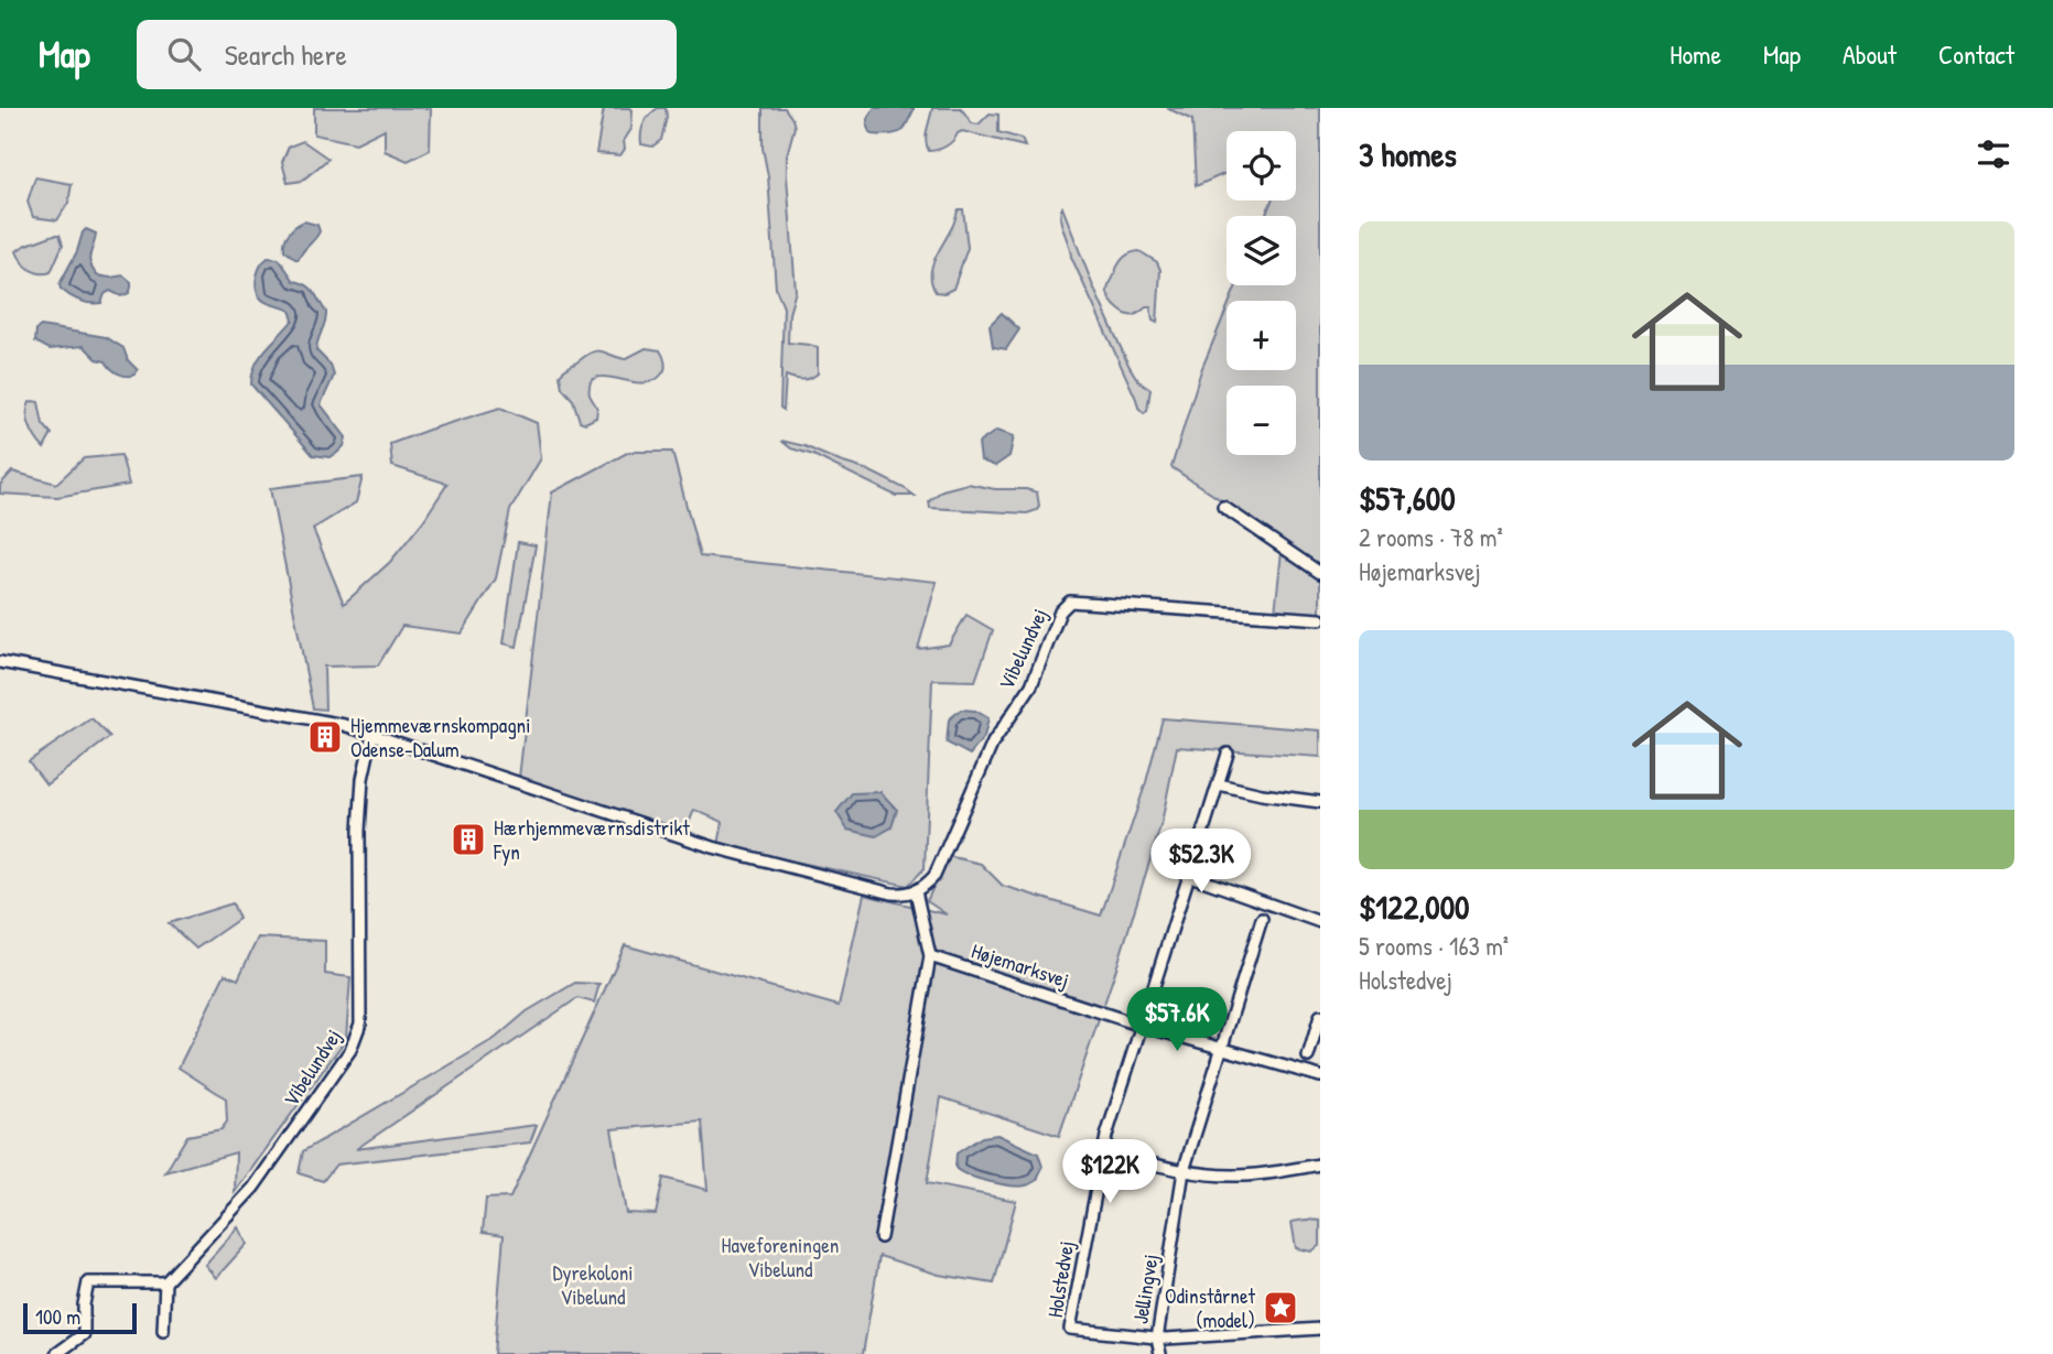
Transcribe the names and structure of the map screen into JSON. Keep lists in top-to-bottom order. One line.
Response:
{"streets":{"street":["Vibelundvej","Højemarksvej","Holstedvej","Jellingvej"]},"crossings":[["Højemarksvej","Holstedvej"],["Højemarksvej","Jellingvej"],["Holstedvej","Jellingvej"]],"parks":["Haveforeningen Vibelund","Dyrekoloni Vibelund"],"places":{"building":["Hjemmeværnskompagni Odense-Dalum","Hærhjemmeværnsdistrikt Fyn"],"place":["Odinstårnet (model)"]},"scale_bar":"100 m","page":{"header":"Map","search":"Search here","nav":["Home","Map","About","Contact"],"heading":"3 homes","map_buttons":["+","−"],"list":[{"name":"$57,600","note":"2 rooms · 78 m² · Højemarksvej"},{"name":"$122,000","note":"5 rooms · 163 m² · Holstedvej"}],"price":["$52.3K","$57.6K","$122K"],"scale":"100 m"}}
